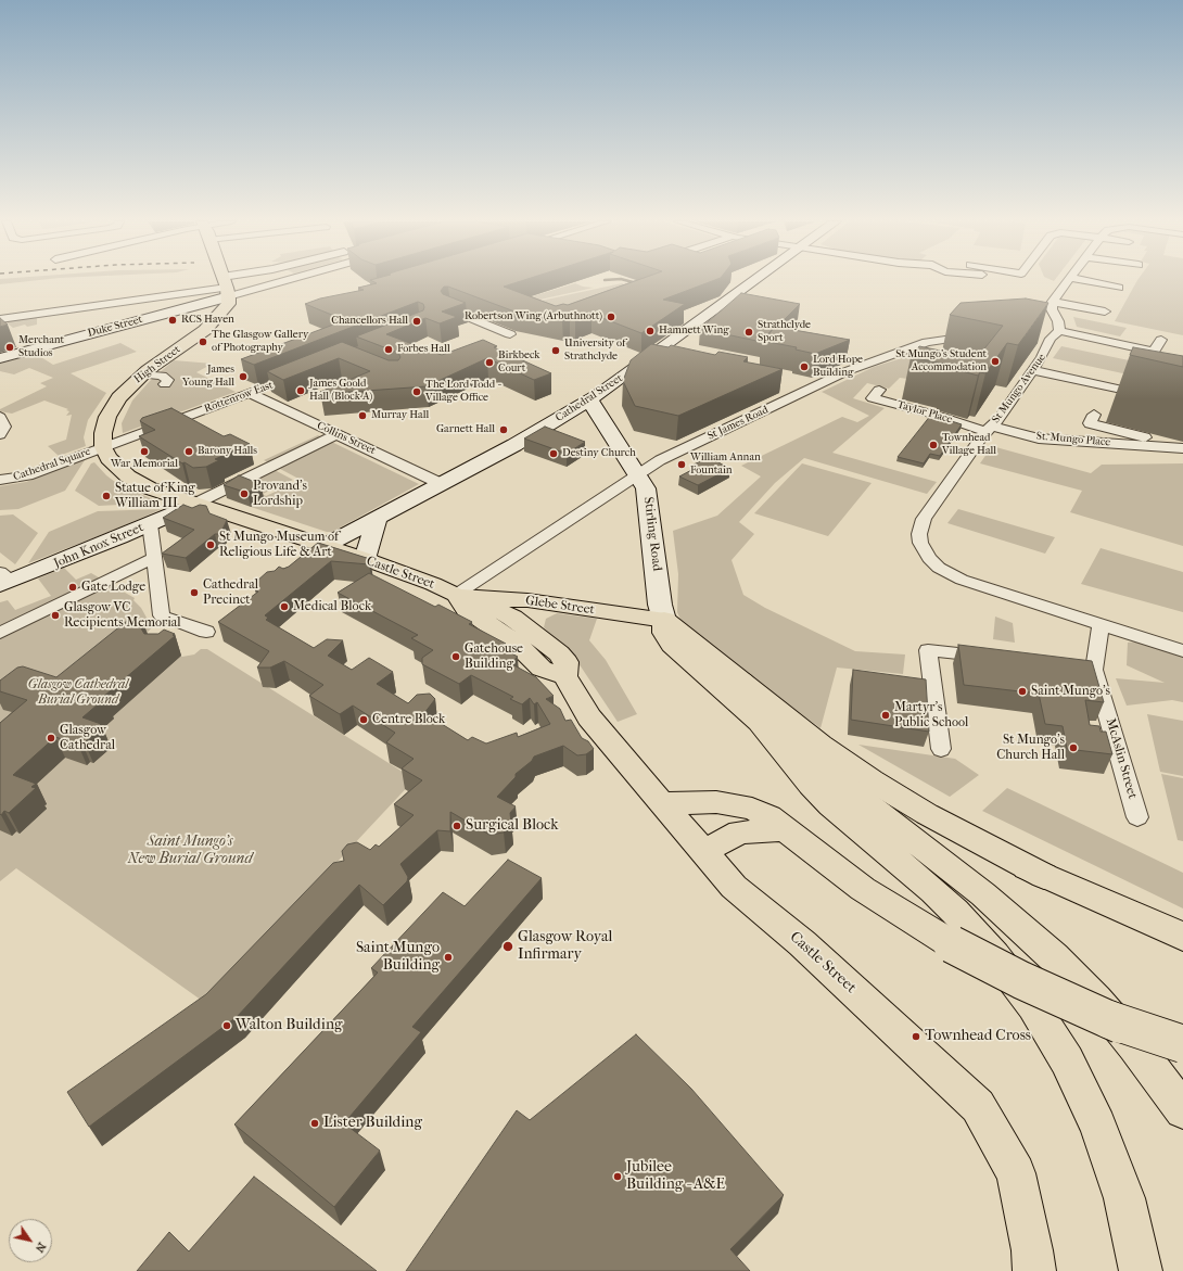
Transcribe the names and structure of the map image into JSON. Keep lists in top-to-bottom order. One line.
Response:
{"streets":{"main road":["High Street","Castle Street","Glebe Street"],"street":["Duke Street","St Mungo Avenue","Rottenrow East","Cathedral Street","Taylor Place","St James Road","Collins Street","St. Mungo Place","Cathedral Square","Stirling Road","John Knox Street","McAslin Street"]},"crossings":[["Duke Street","High Street"],["High Street","Rottenrow East"],["High Street","Cathedral Square"],["High Street","Castle Street"],["St Mungo Avenue","Taylor Place"],["St Mungo Avenue","St. Mungo Place"],["St Mungo Avenue","McAslin Street"],["Rottenrow East","Collins Street"],["Rottenrow East","Cathedral Square"],["Rottenrow East","Castle Street"],["Cathedral Street","Collins Street"],["Cathedral Street","Stirling Road"],["Cathedral Street","Castle Street"],["Taylor Place","St. Mungo Place"],["St James Road","Stirling Road"],["St James Road","Castle Street"],["St James Road","Glebe Street"],["Cathedral Square","Castle Street"],["Stirling Road","Glebe Street"],["John Knox Street","Castle Street"],["Castle Street","Glebe Street"]],"parks":["Glasgow Cathedral Burial Ground","Saint Mungo's New Burial Ground"],"places":["Robertson Wing (Arbuthnott)","RCS Haven","Chancellors Hall","Hamnett Wing","Strathclyde Sport","The Glasgow Gallery of Photography","Merchant Studios","Forbes Hall","University of Strathclyde","St Mungo's Student Accommodation","Birkbeck Court","Lord Hope Building","James Young Hall","James Goold Hall (Block A)","The Lord Todd - Village Office","Murray Hall","Garnett Hall","Townhead Village Hall","War Memorial","Barony Halls","Destiny Church","William Annan Fountain","Provand's Lordship","Statue of King William III","St Mungo Museum of Religious Life & Art","Gate Lodge","Cathedral Precinct","Medical Block","Glasgow VC Recipients Memorial","Gatehouse Building","Saint Mungo's","Martyr's Public School","Centre Block","Glasgow Cathedral","St Mungo's Church Hall","Surgical Block","Glasgow Royal Infirmary","Saint Mungo Building","Walton Building","Townhead Cross","Lister Building","Jubilee Building - A&E"],"north":"bottom right"}
